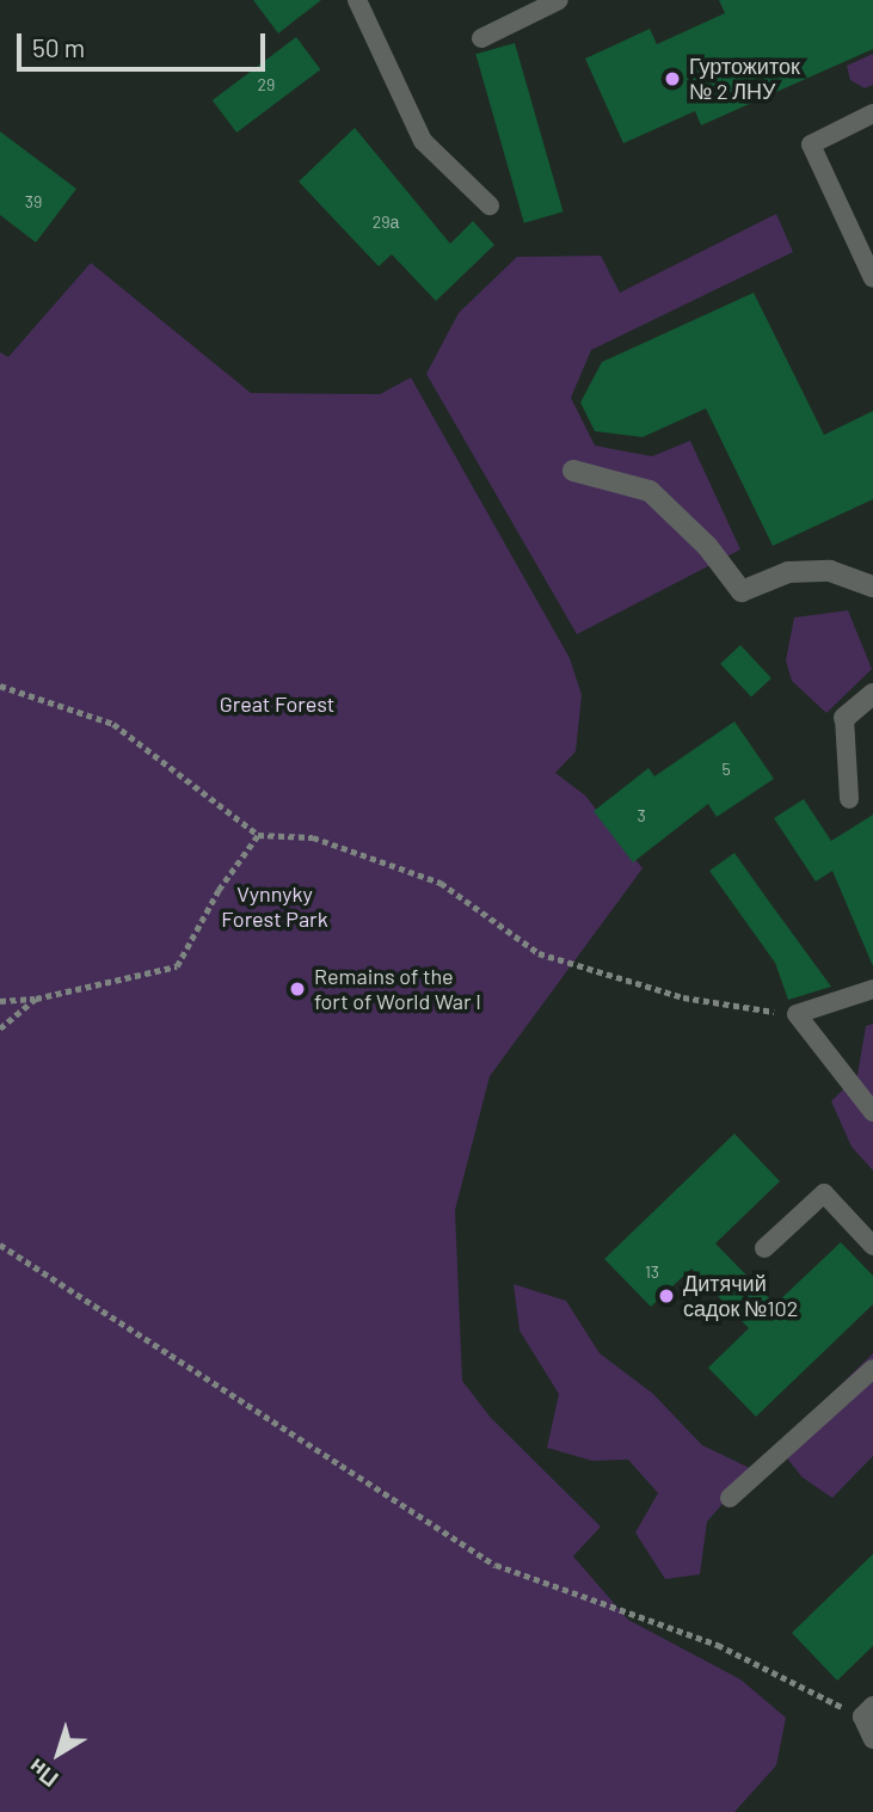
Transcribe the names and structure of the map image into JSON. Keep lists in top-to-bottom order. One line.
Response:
{"parks":["Great Forest","Vynnyky Forest Park"],"places":["Гуртожиток № 2 ЛНУ","Remains of the fort of World War I","Дитячий садок №102"],"house_numbers":["29","39","29а","5","3","13"],"scale_bar":"50 m","north":"bottom left"}
